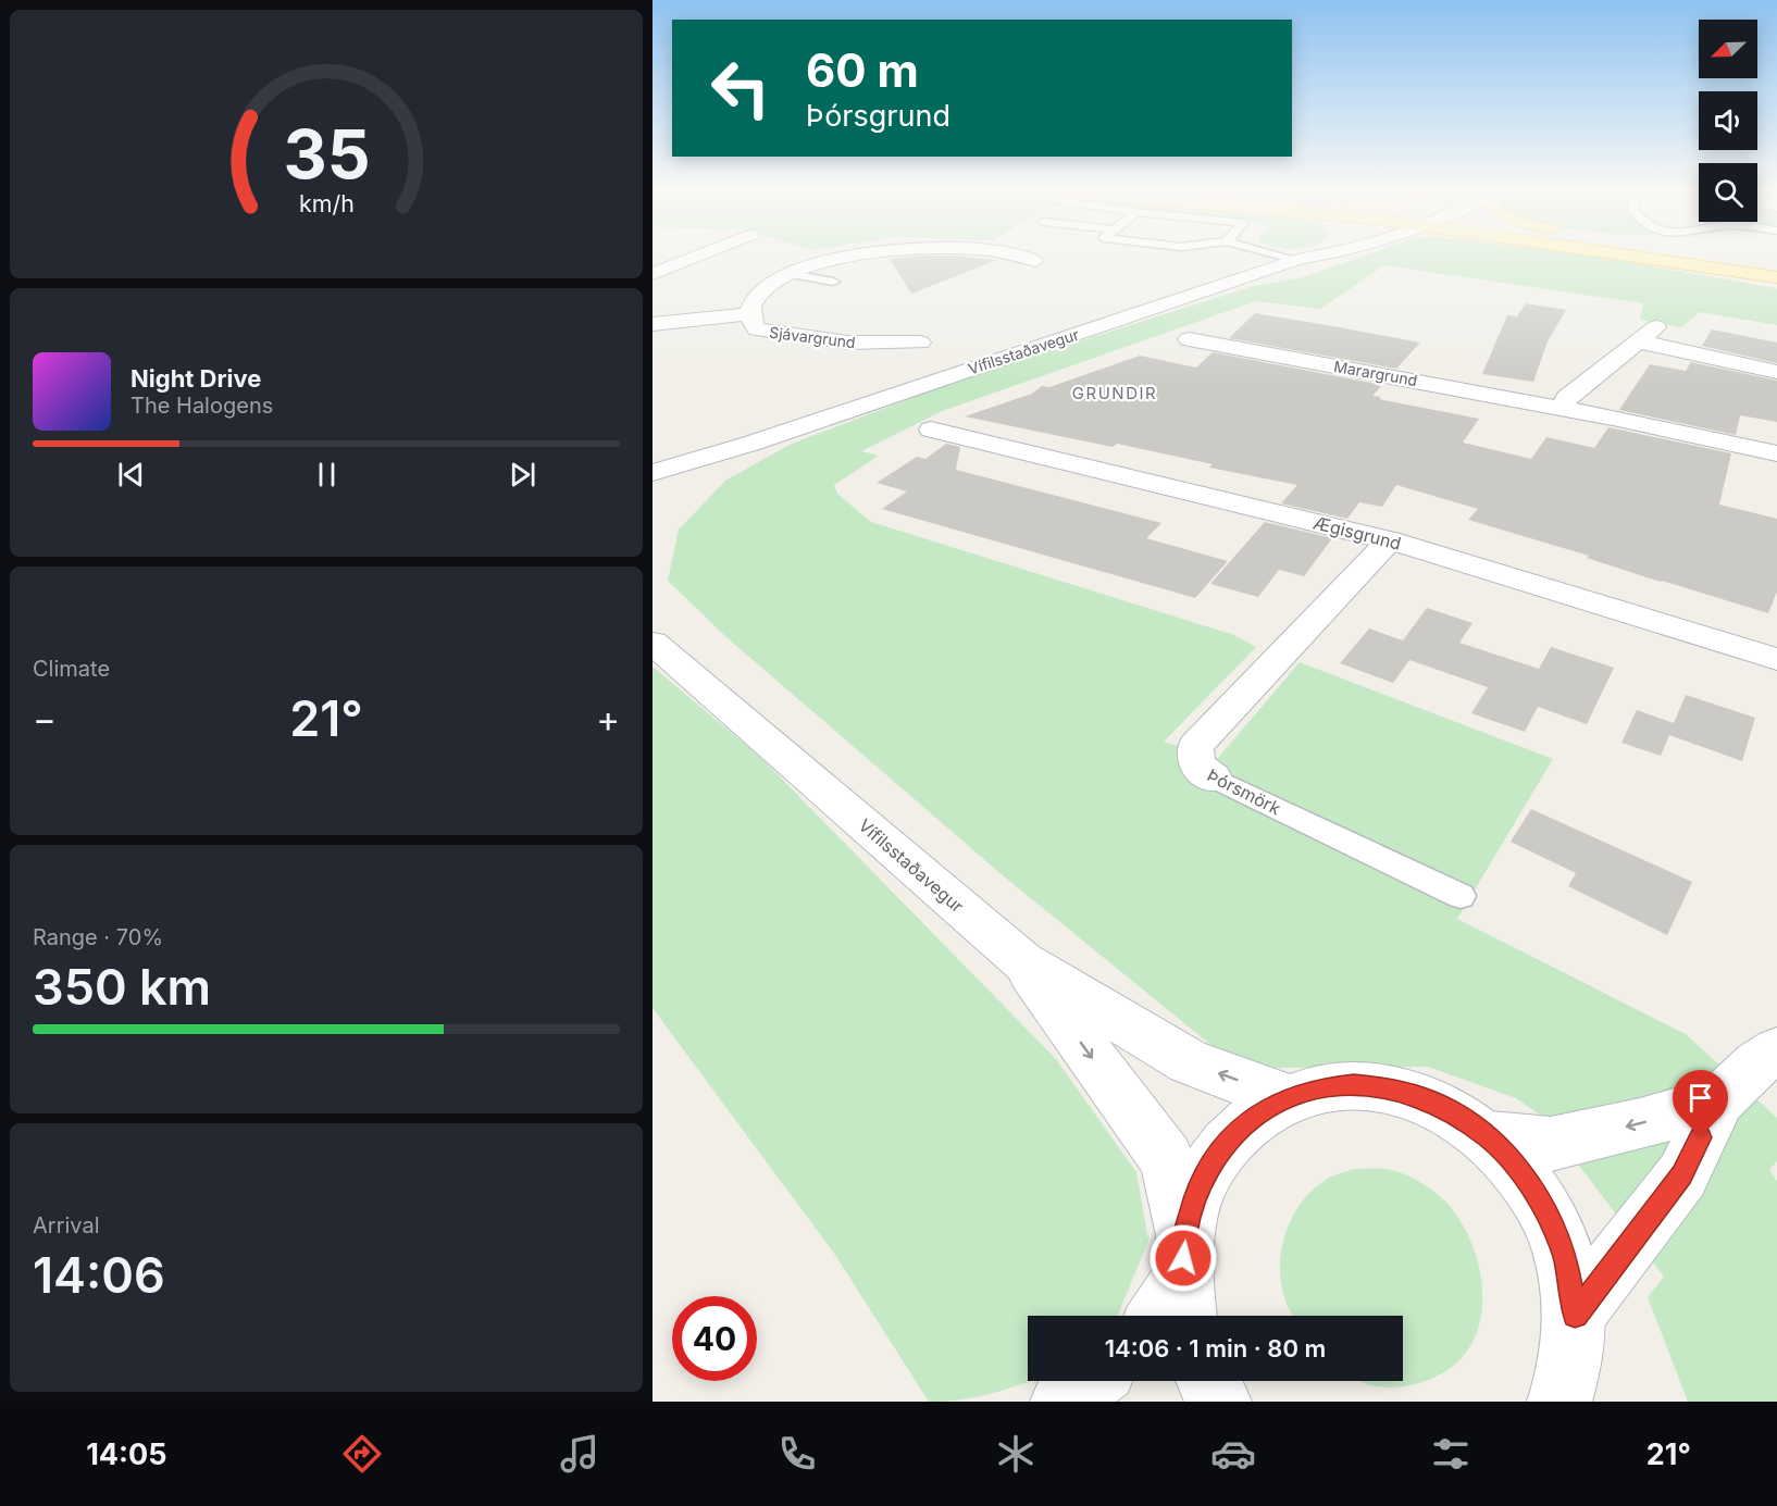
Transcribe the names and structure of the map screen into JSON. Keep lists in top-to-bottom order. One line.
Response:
{"streets":{"street":["Sjávargrund","Vífilsstaðavegur","Marargrund","Ægisgrund","Þórsmörk"]},"crossings":[["Ægisgrund","Þórsmörk"]],"districts":["GRUNDIR"],"north":"bottom left","page":{"turn":["60 m","Þórsgrund"],"song":["Night Drive","The Halogens"],"tile":["Climate",["Range · 70%","350 km"],["Arrival","14:06"]],"heat":["−","21°","+"],"limit":"40","trip":"14:06 · 1 min · 80 m","tabs":["14:05","21°"],"gauge":["35","km/h"]}}
